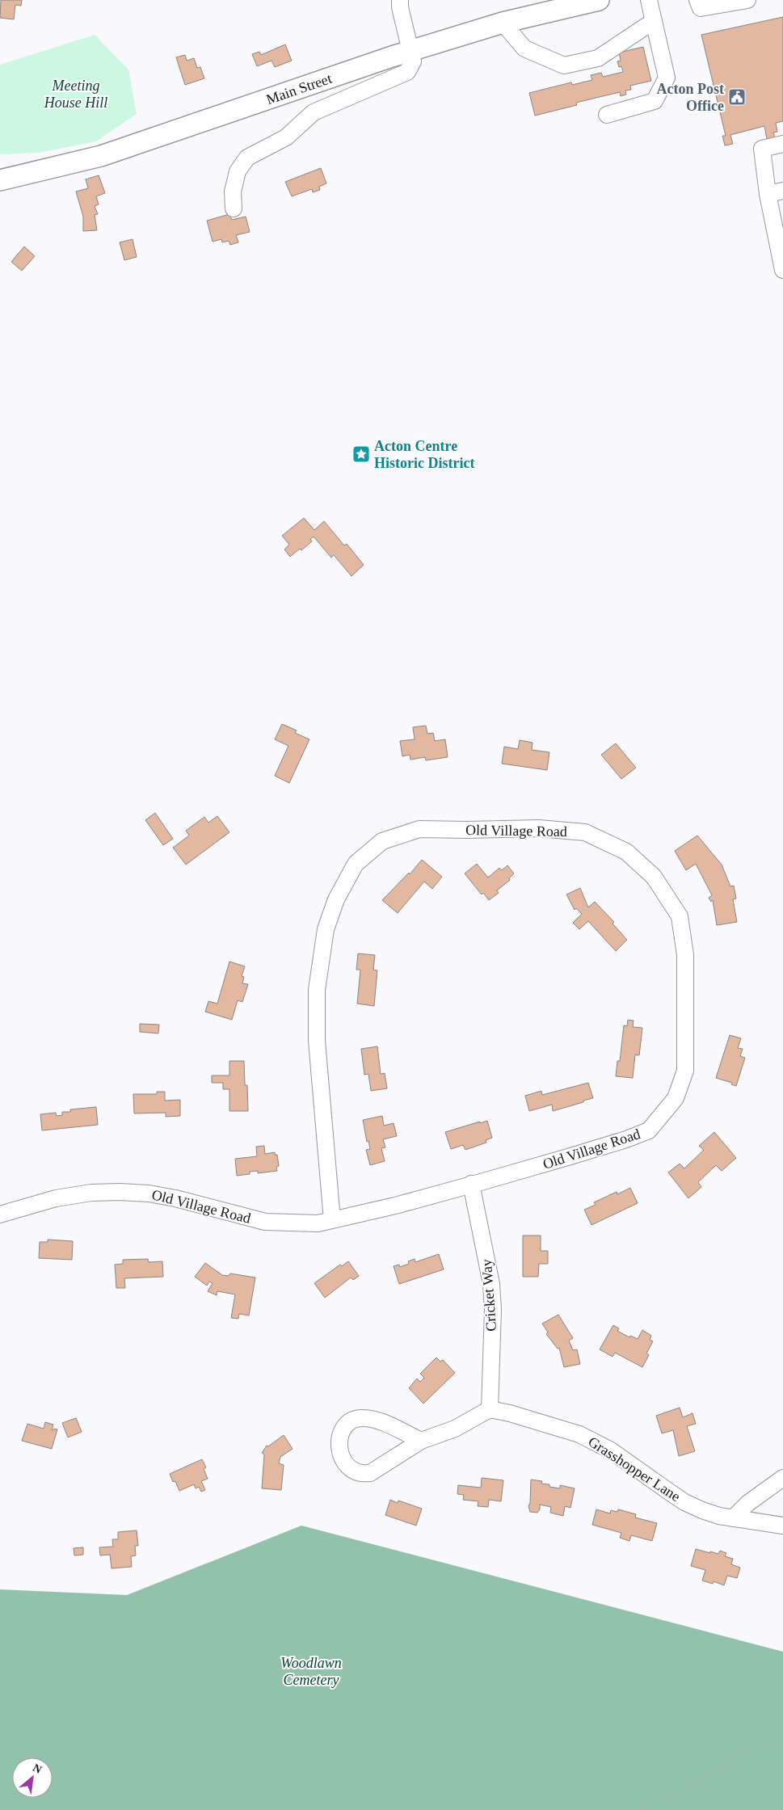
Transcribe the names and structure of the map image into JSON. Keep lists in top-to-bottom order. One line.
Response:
{"streets":{"main road":["Main Street"],"street":["Old Village Road","Cricket Way","Grasshopper Lane"]},"crossings":[["Old Village Road","Cricket Way"],["Cricket Way","Grasshopper Lane"]],"parks":["Meeting House Hill","Woodlawn Cemetery"],"places":{"public building":["Acton Post Office"],"place":["Acton Centre Historic District"]},"north":"top right"}
